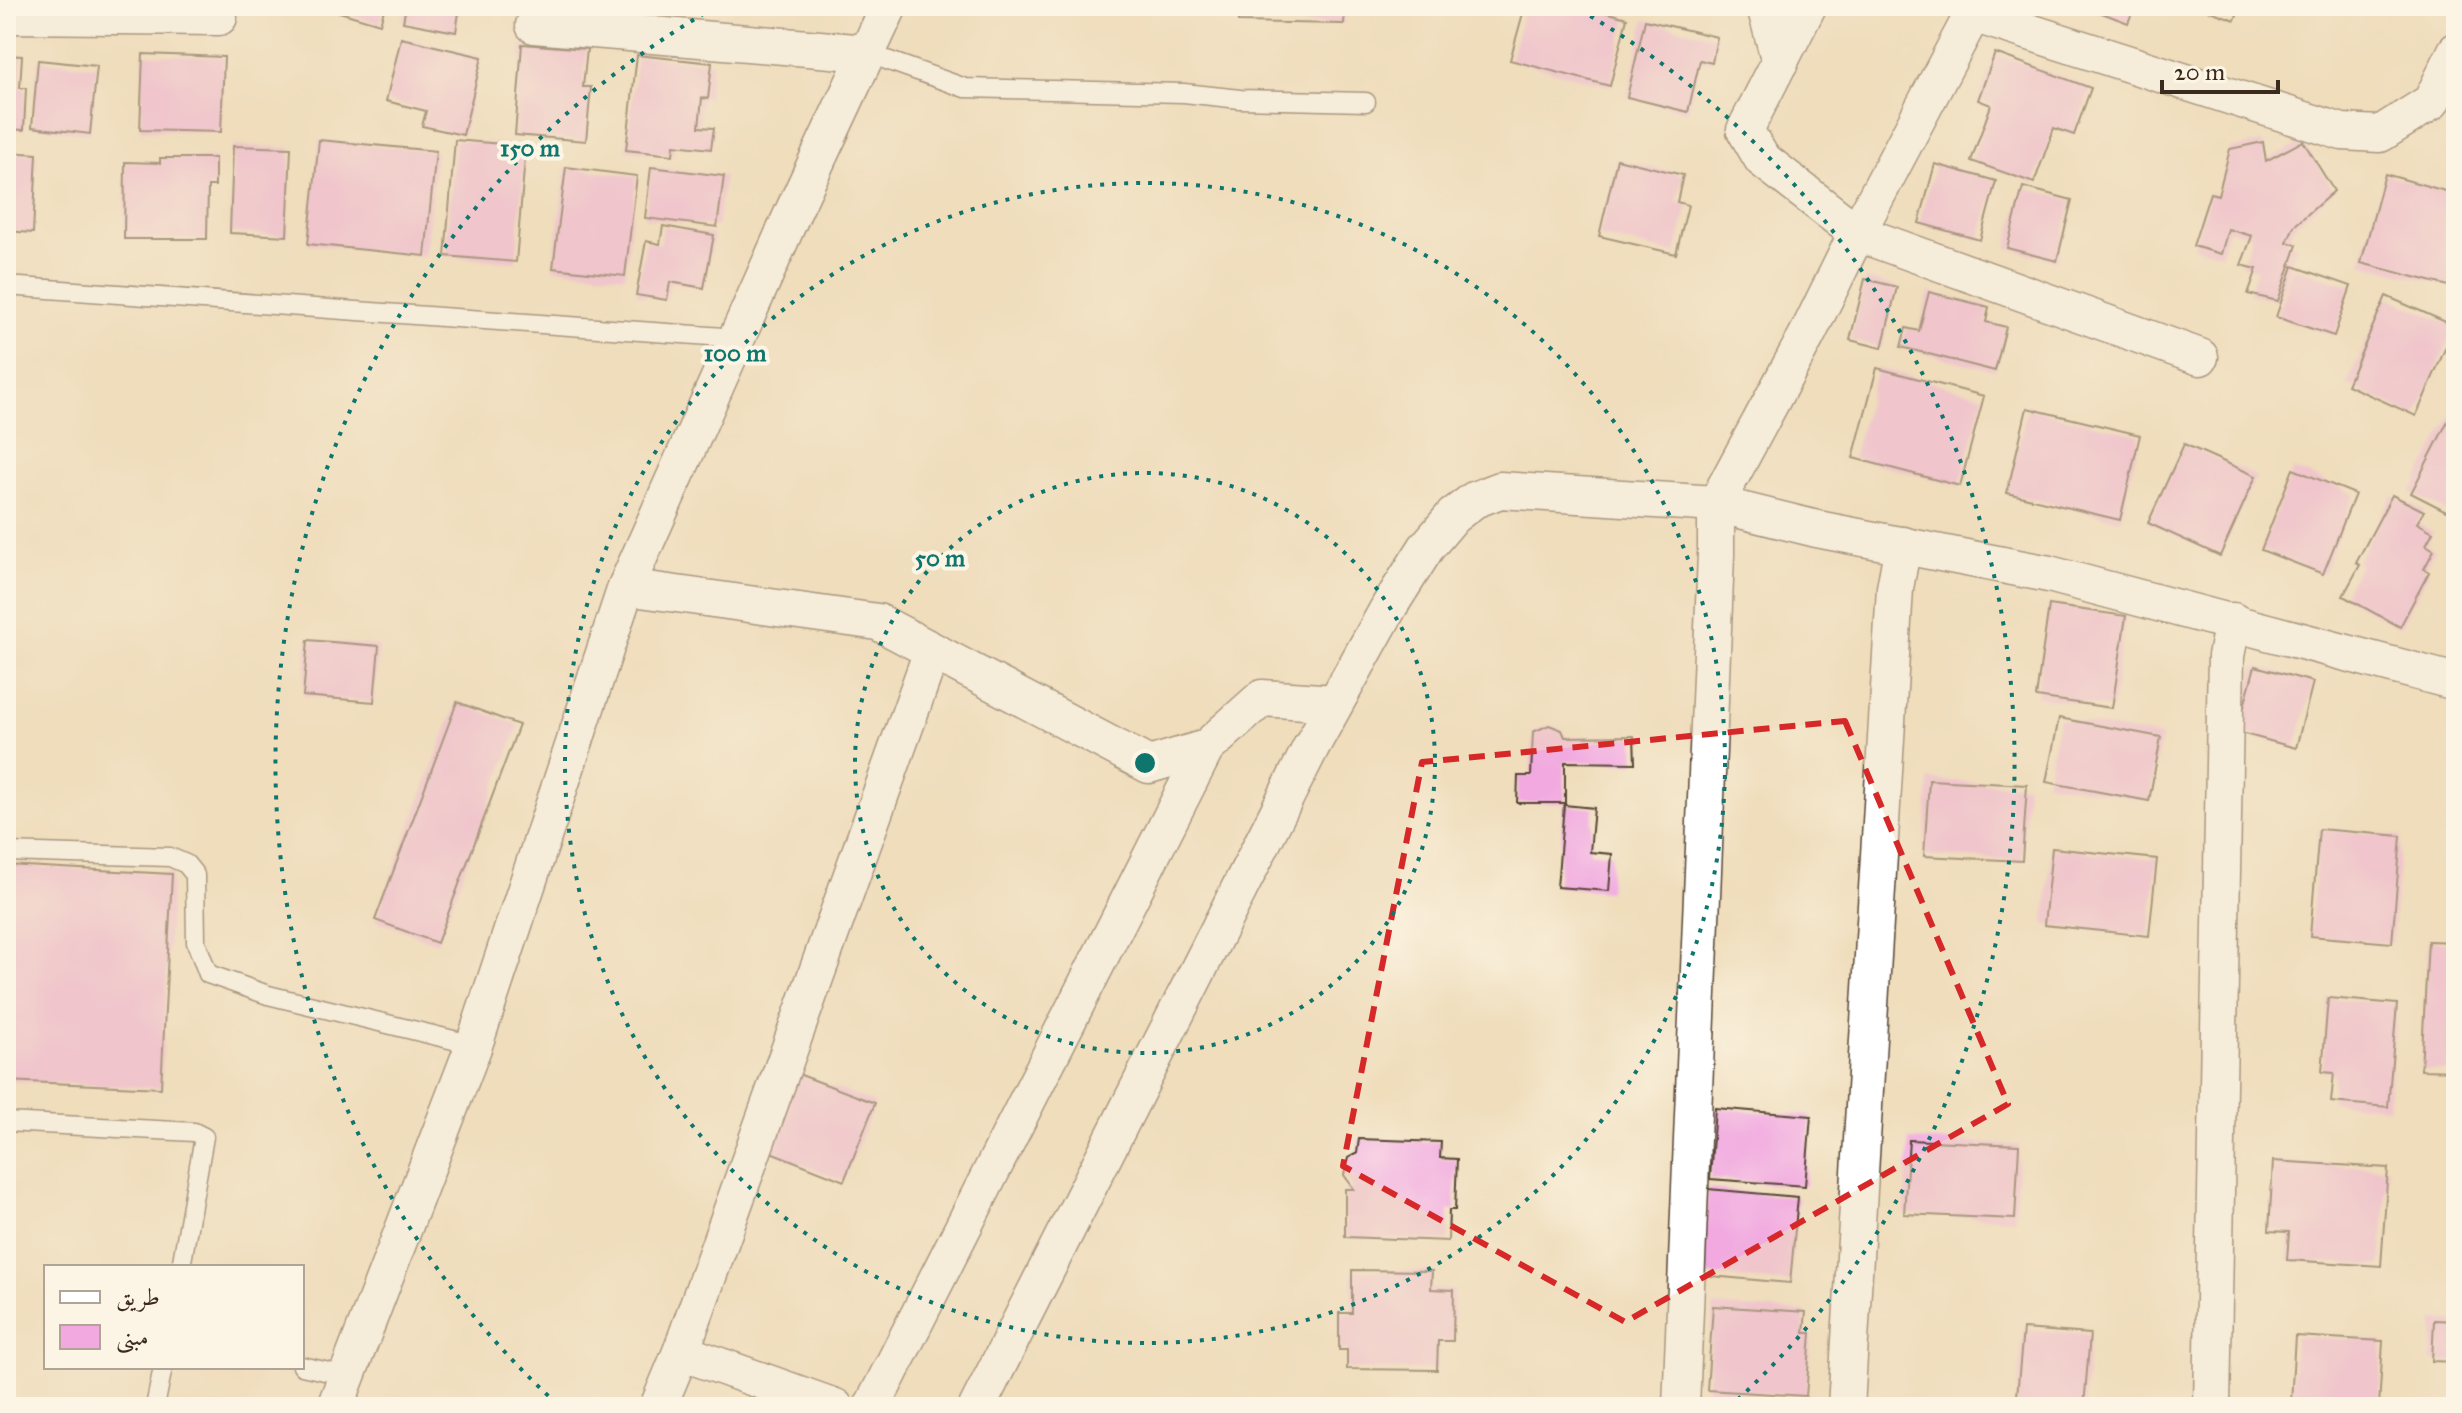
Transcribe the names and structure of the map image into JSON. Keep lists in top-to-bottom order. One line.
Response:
{"legend":["طريق","مبنى"],"scale_bar":"20 m","rings":["150 m","100 m","50 m"]}
